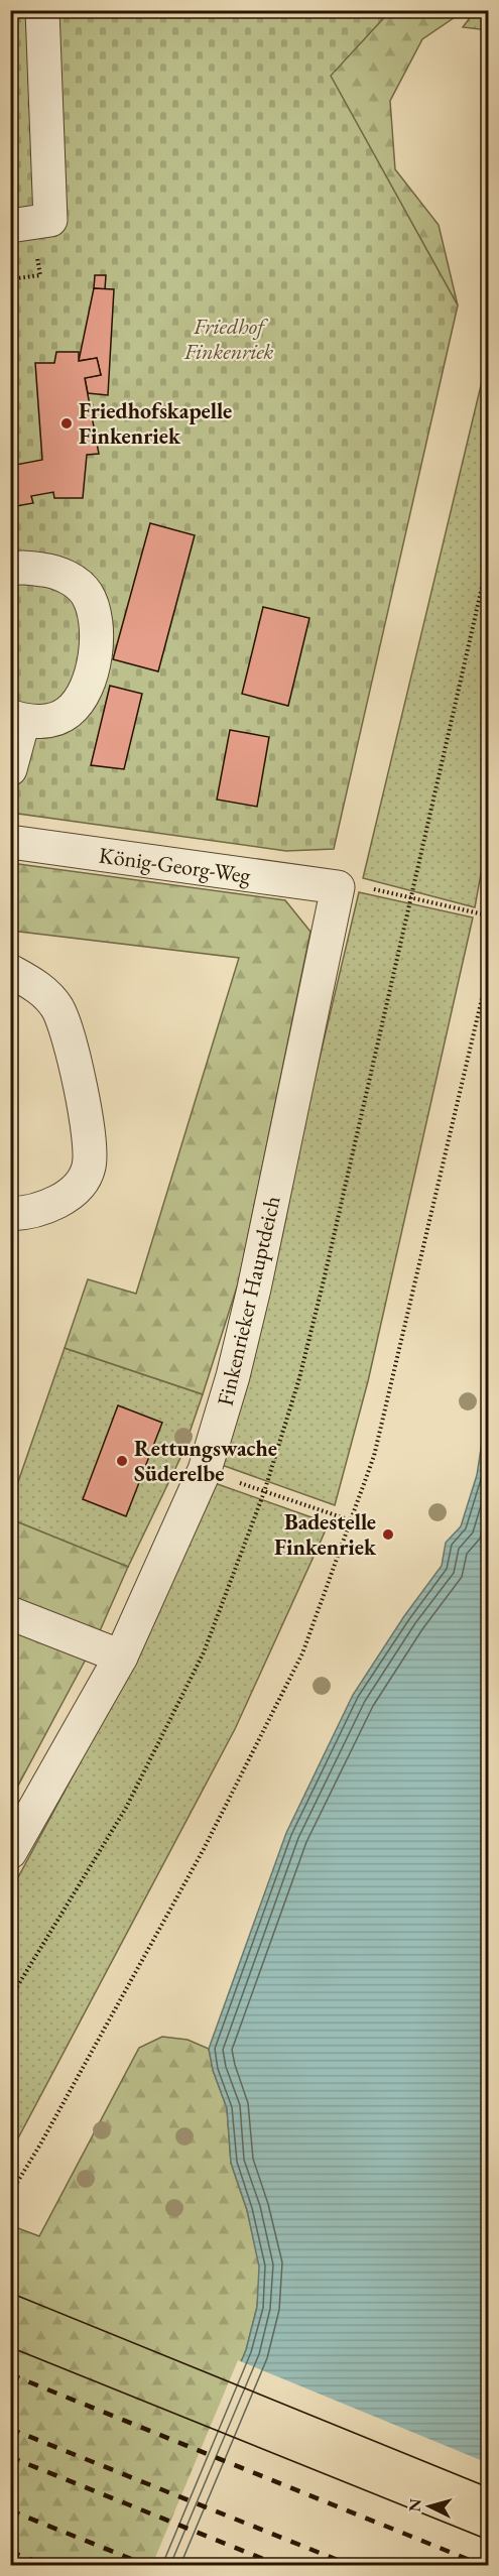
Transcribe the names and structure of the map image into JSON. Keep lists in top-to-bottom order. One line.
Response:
{"streets":{"street":["König-Georg-Weg","Finkenrieker Hauptdeich"]},"crossings":[["König-Georg-Weg","Finkenrieker Hauptdeich"]],"parks":["Friedhof Finkenriek"],"places":["Friedhofskapelle Finkenriek","Rettungswache Süderelbe","Badestelle Finkenriek"],"north":"left"}
